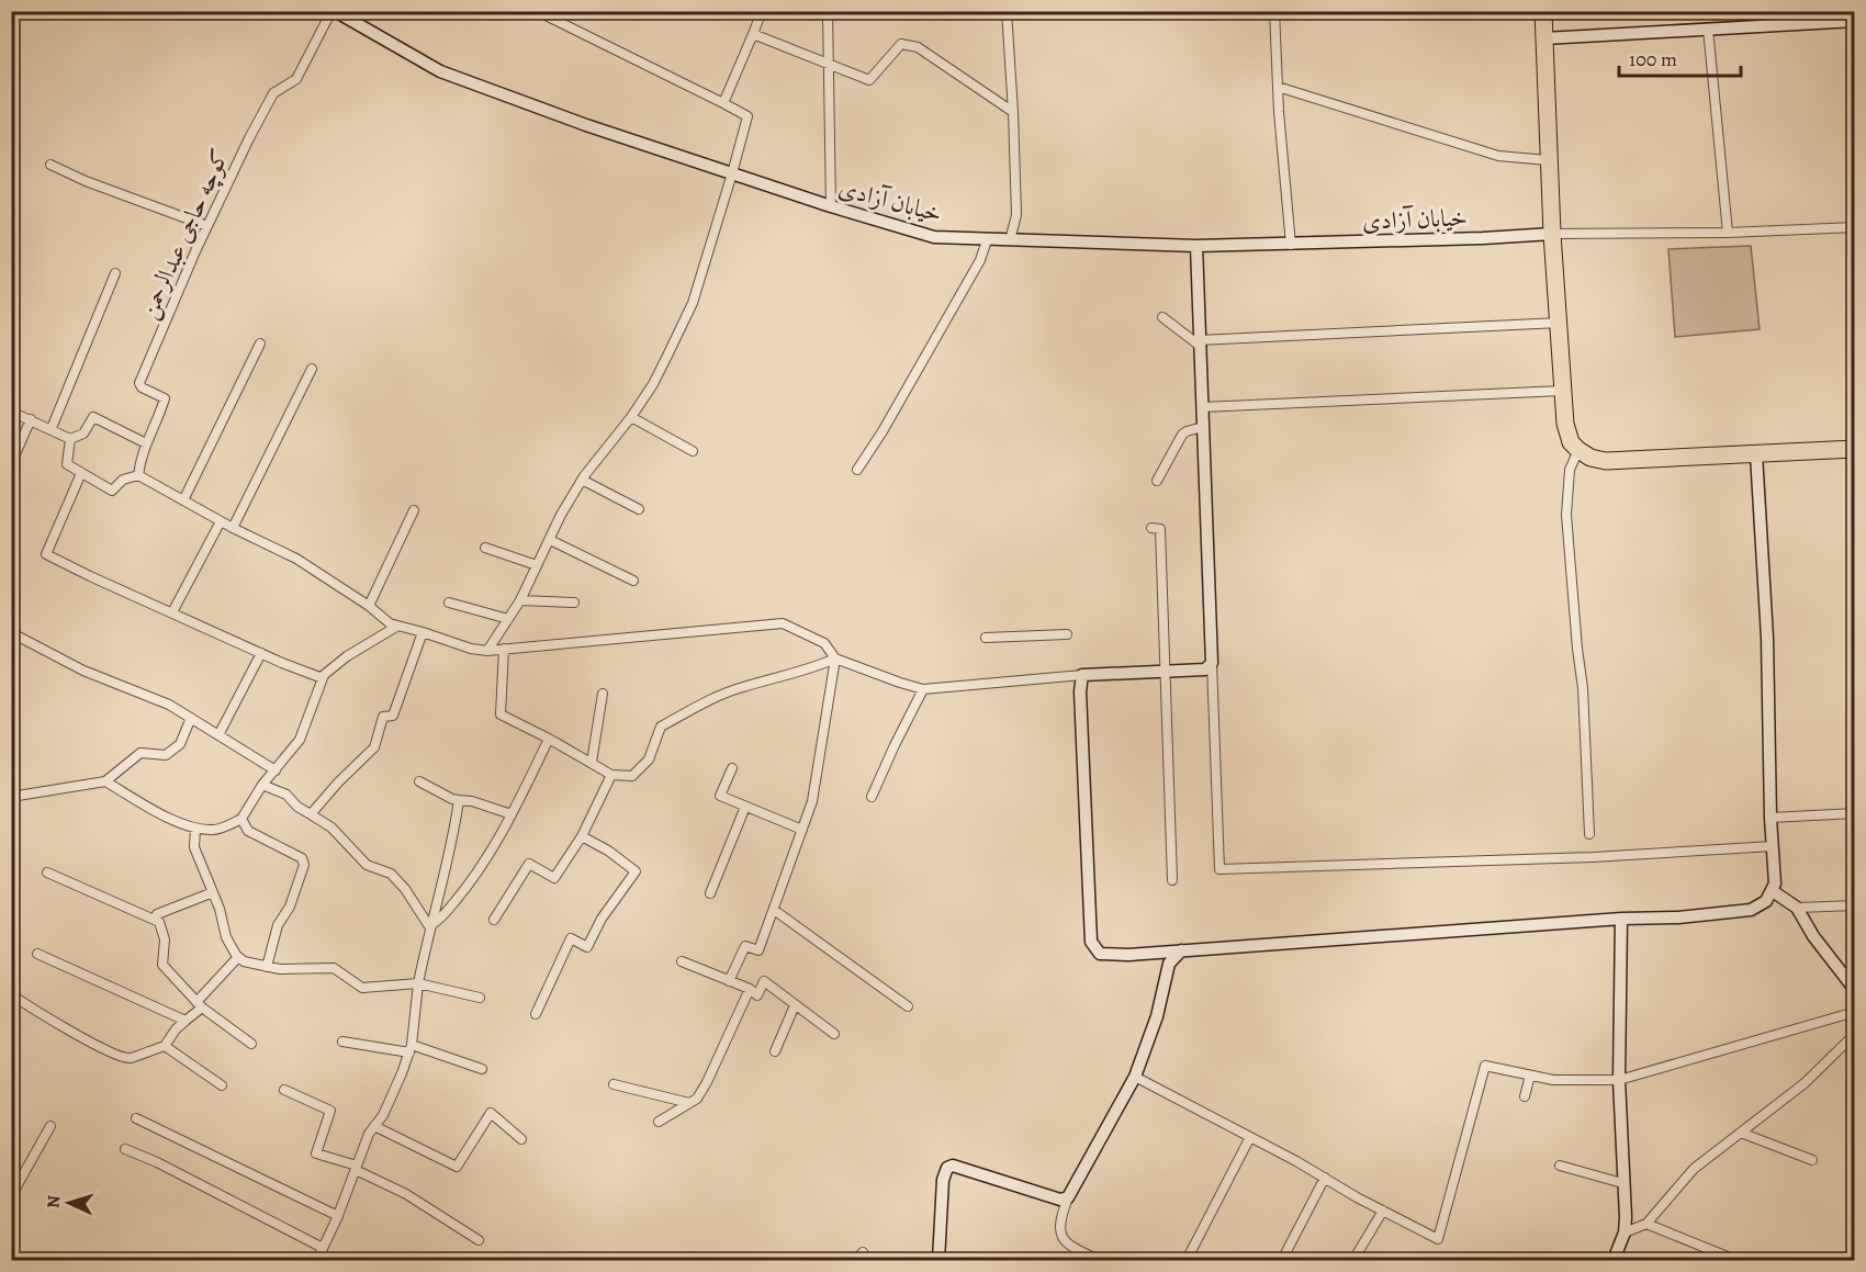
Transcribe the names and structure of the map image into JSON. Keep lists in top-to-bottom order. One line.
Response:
{"streets":{"street":["خیابان آزادی","کوچه حاجی عبدالرحمن"]},"crossings":[["خیابان آزادی","کوچه حاجی عبدالرحمن"]],"scale_bar":"100 m","north":"left"}
